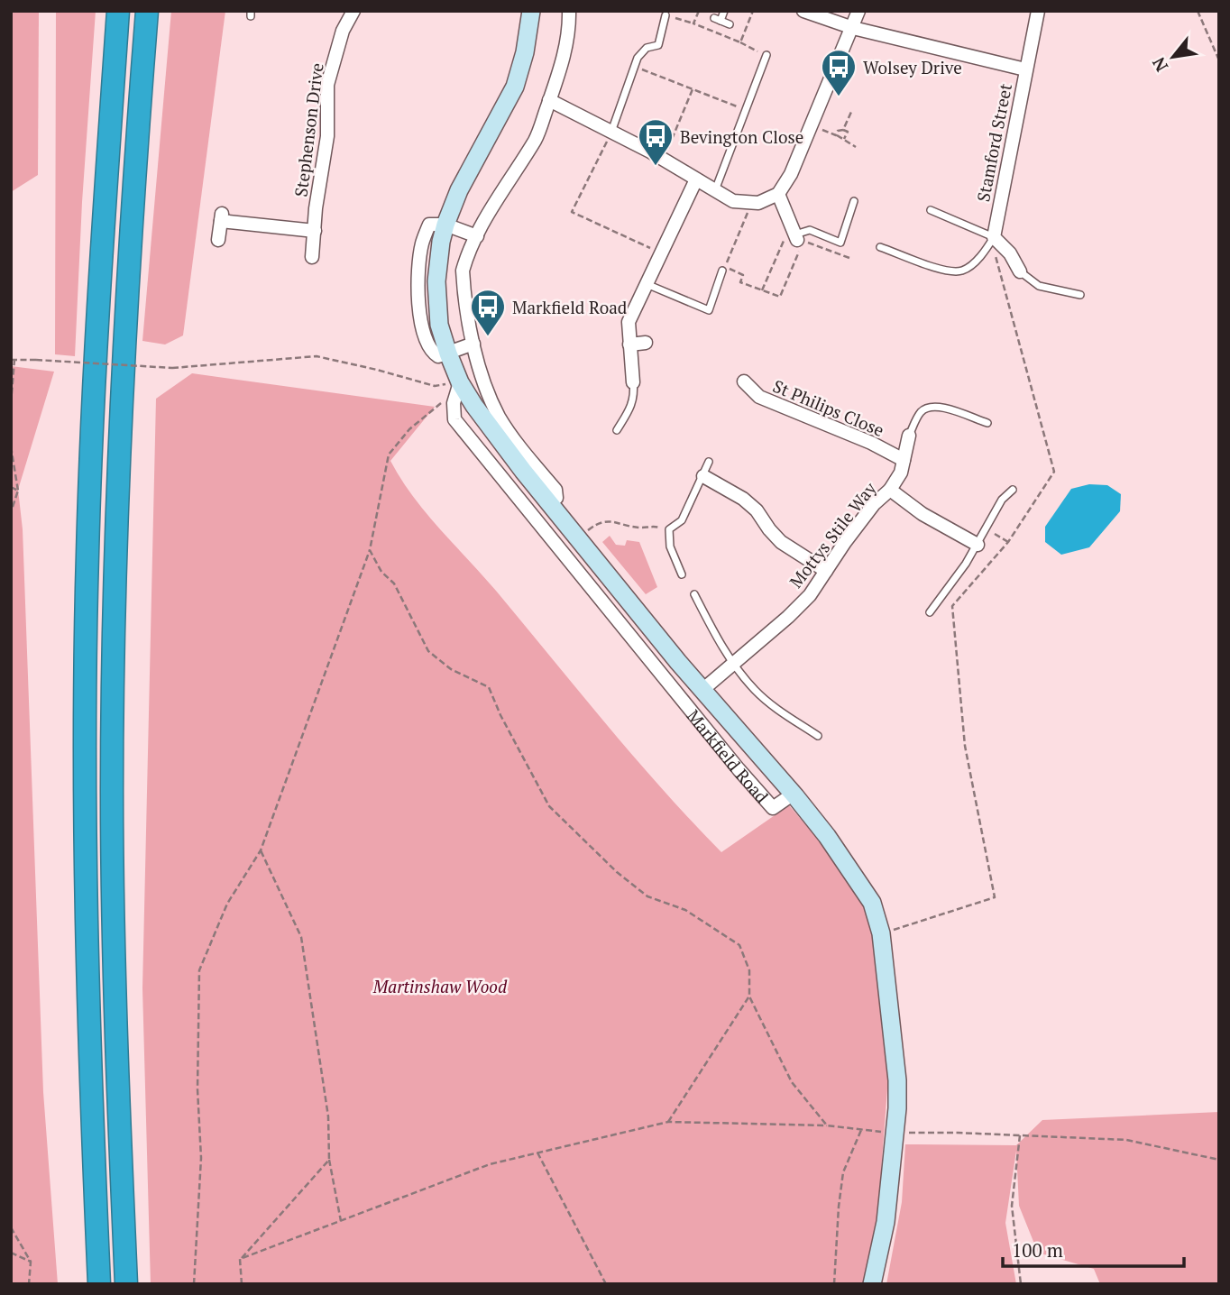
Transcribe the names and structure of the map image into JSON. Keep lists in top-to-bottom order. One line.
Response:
{"streets":{"street":["Stephenson Drive","Stamford Street","St Philips Close","Mottys Stile Way","Markfield Road"]},"crossings":[["St Philips Close","Mottys Stile Way"],["Mottys Stile Way","Markfield Road"]],"parks":["Martinshaw Wood"],"places":{"bus stop":["Wolsey Drive","Bevington Close","Markfield Road"]},"scale_bar":"100 m","north":"bottom left"}
